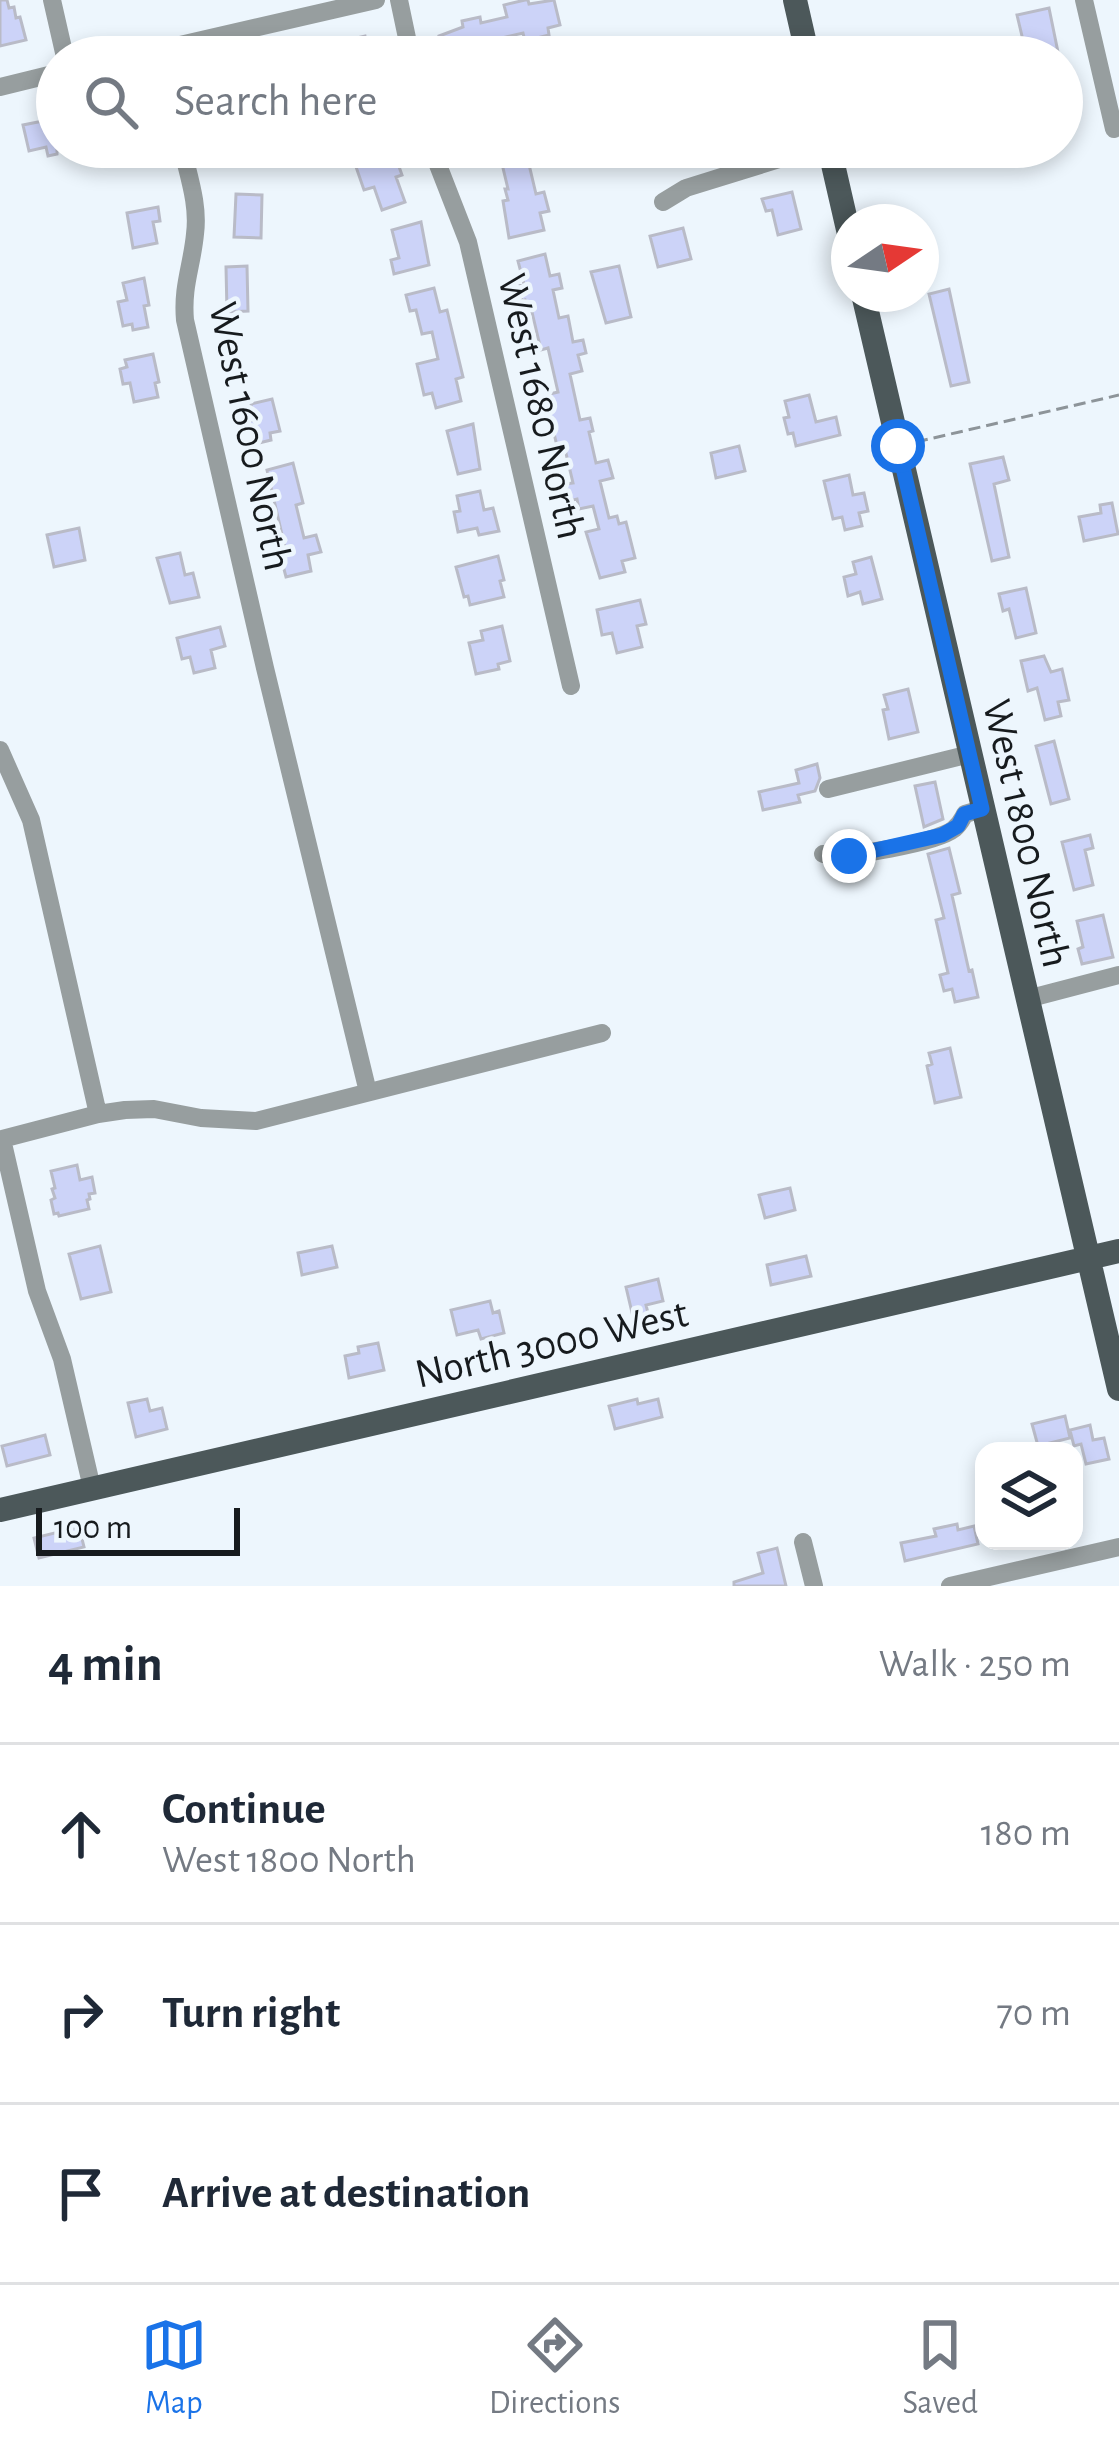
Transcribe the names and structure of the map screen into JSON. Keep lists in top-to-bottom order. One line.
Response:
{"streets":{"main road":["West 1800 North","North 3000 West"],"street":["West 1680 North","West 1600 North"]},"crossings":[["West 1800 North","North 3000 West"]],"scale_bar":"100 m","north":"right","page":{"search":"Search here","scale":"100 m","heading":["4 min","Walk · 250 m"],"list":[["Continue","West 1800 North","180 m"],["Turn right","70 m"],"Arrive at destination"],"nav":["Map","Directions","Saved"]}}
